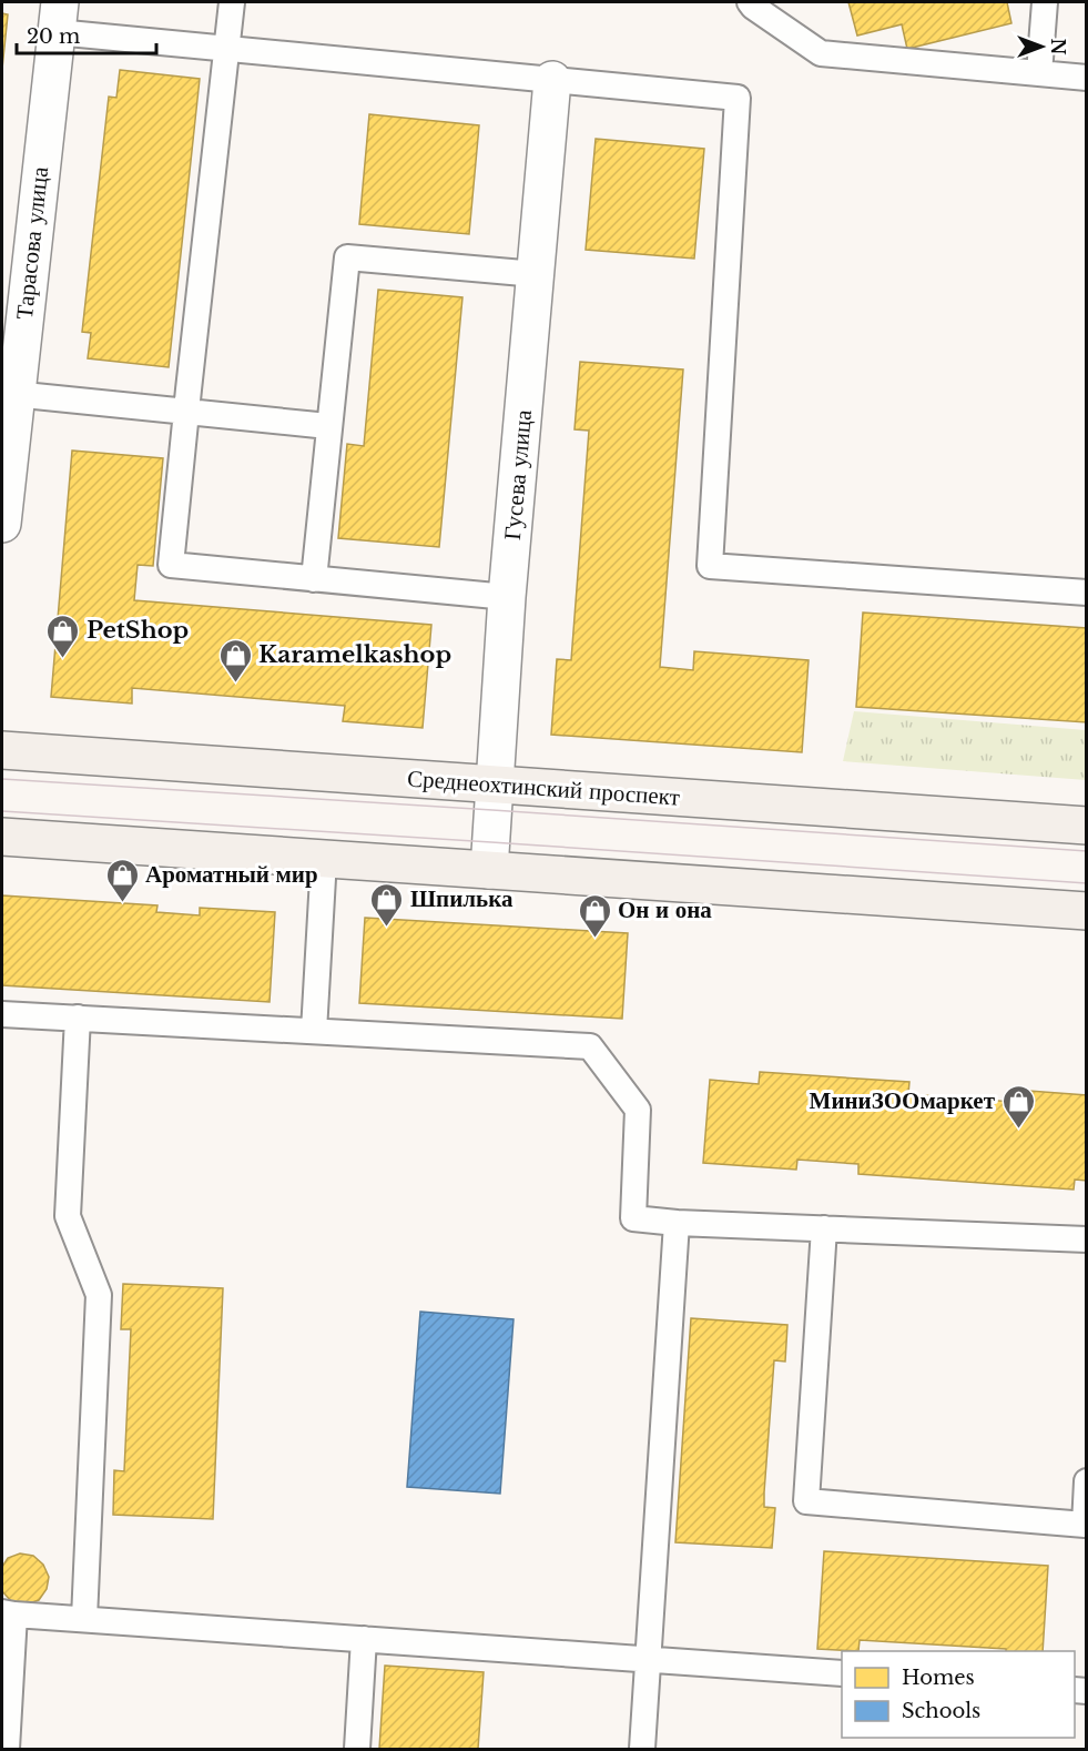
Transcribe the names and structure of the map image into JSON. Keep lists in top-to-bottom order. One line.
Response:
{"streets":{"main road":["Среднеохтинский проспект"],"street":["Тарасова улица","Гусева улица"]},"crossings":[["Гусева улица","Среднеохтинский проспект"]],"places":{"shop":["PetShop","Karamelkashop","Ароматный мир","Шпилька","Он и она","МиниЗООмаркет"]},"legend":["Homes","Schools"],"scale_bar":"20 m","north":"right"}
